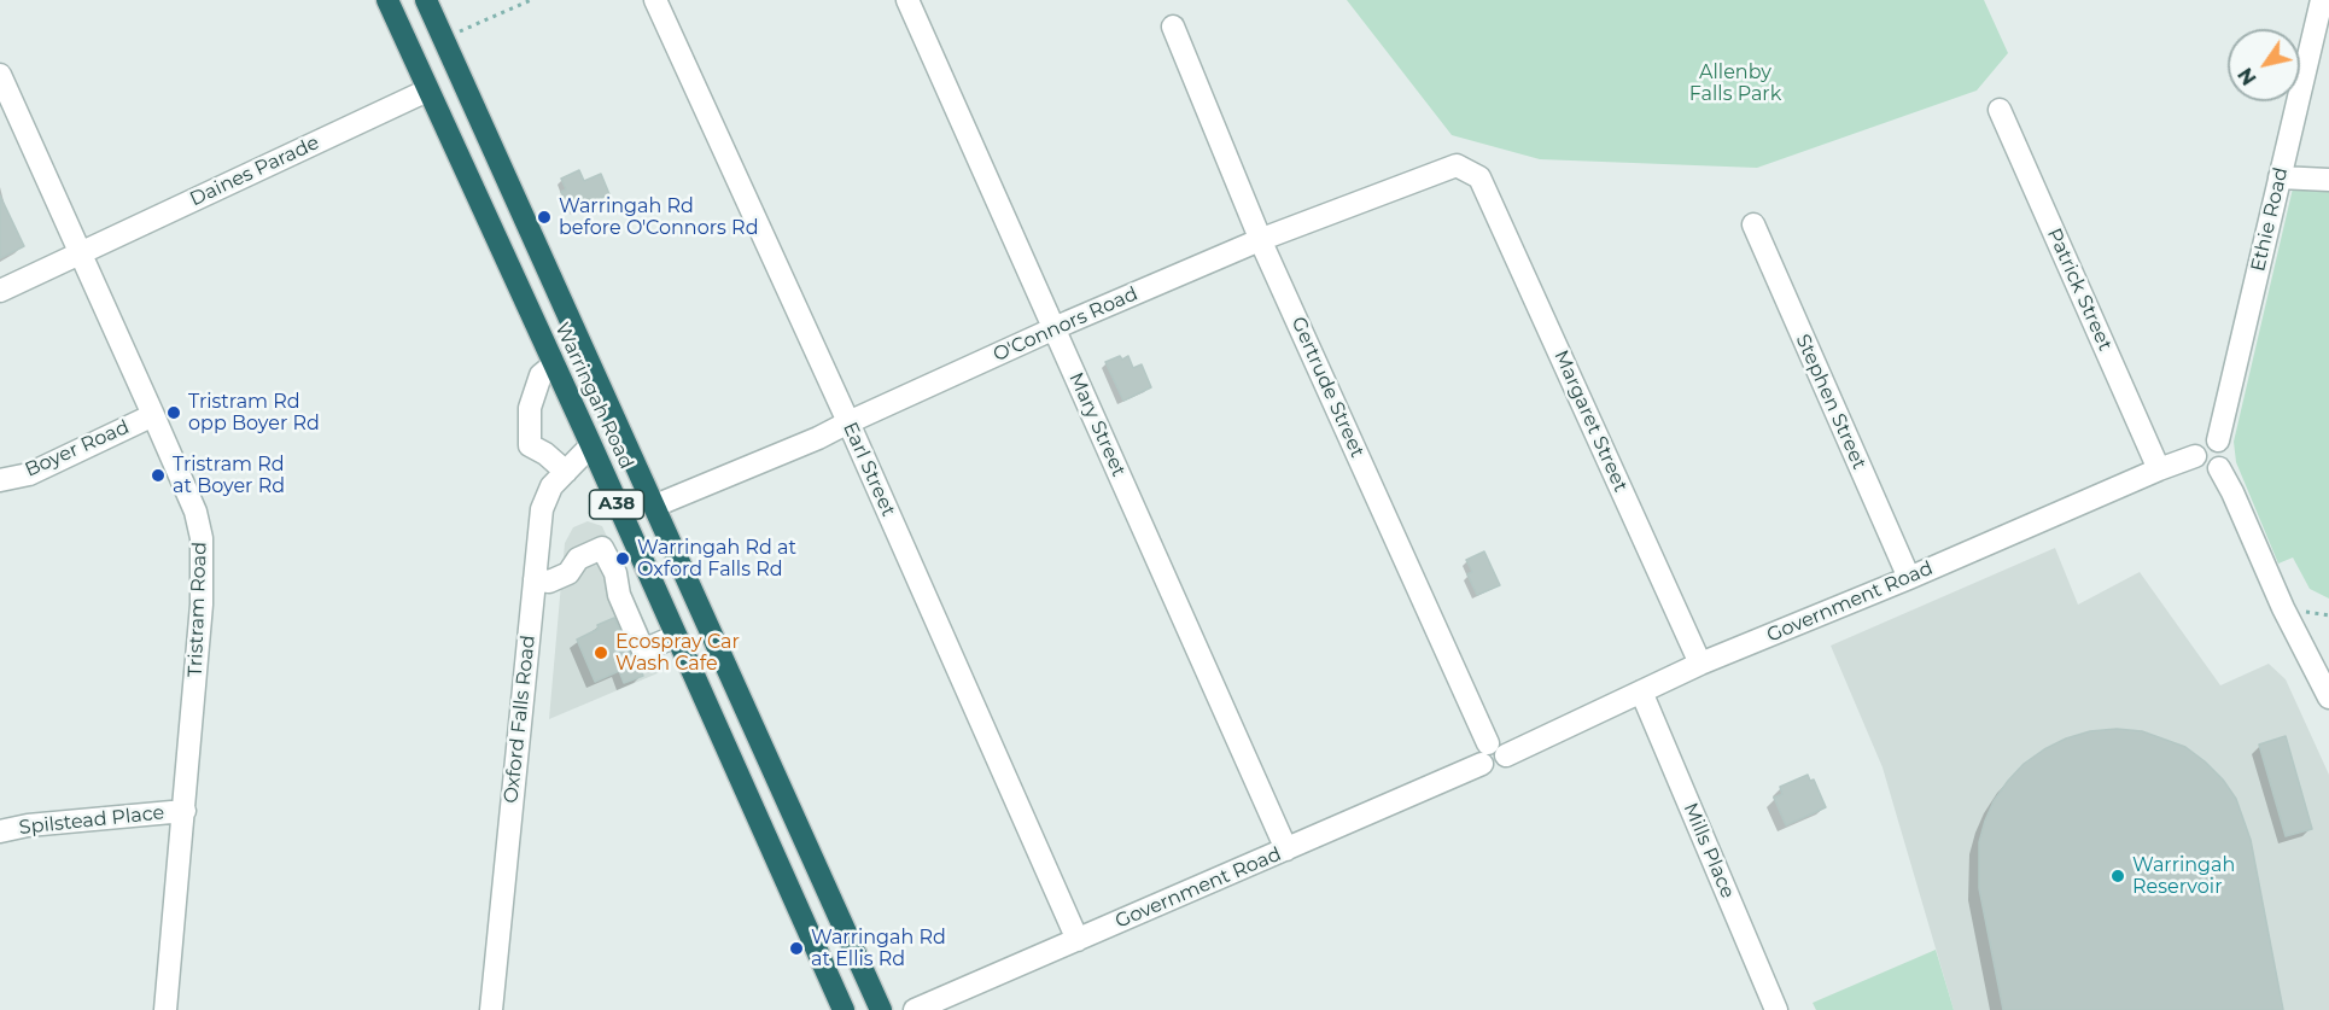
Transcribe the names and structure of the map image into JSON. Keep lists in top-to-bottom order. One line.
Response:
{"streets":{"highway":["Warringah Road","A38"],"street":["Daines Parade","Ethie Road","Patrick Street","O'Connors Road","Gertrude Street","Stephen Street","Margaret Street","Mary Street","Boyer Road","Earl Street","Government Road","Tristram Road","Oxford Falls Road","Spilstead Place","Mills Place"]},"crossings":[["Daines Parade","Warringah Road"],["Daines Parade","Tristram Road"],["Ethie Road","Government Road"],["Patrick Street","Government Road"],["O'Connors Road","Gertrude Street"],["O'Connors Road","Warringah Road"],["O'Connors Road","Margaret Street"],["O'Connors Road","Mary Street"],["O'Connors Road","Earl Street"],["Gertrude Street","Government Road"],["Warringah Road","Oxford Falls Road"],["Stephen Street","Government Road"],["Margaret Street","Government Road"],["Mary Street","Government Road"],["Boyer Road","Tristram Road"],["Earl Street","Government Road"],["Government Road","Mills Place"],["Tristram Road","Spilstead Place"]],"parks":["Allenby Falls Park"],"places":["Warringah Rd before O'Connors Rd","Tristram Rd opp Boyer Rd","Tristram Rd at Boyer Rd","Warringah Rd at Oxford Falls Rd","Ecospray Car Wash Cafe","Warringah Reservoir","Warringah Rd at Ellis Rd"],"north":"bottom left"}
